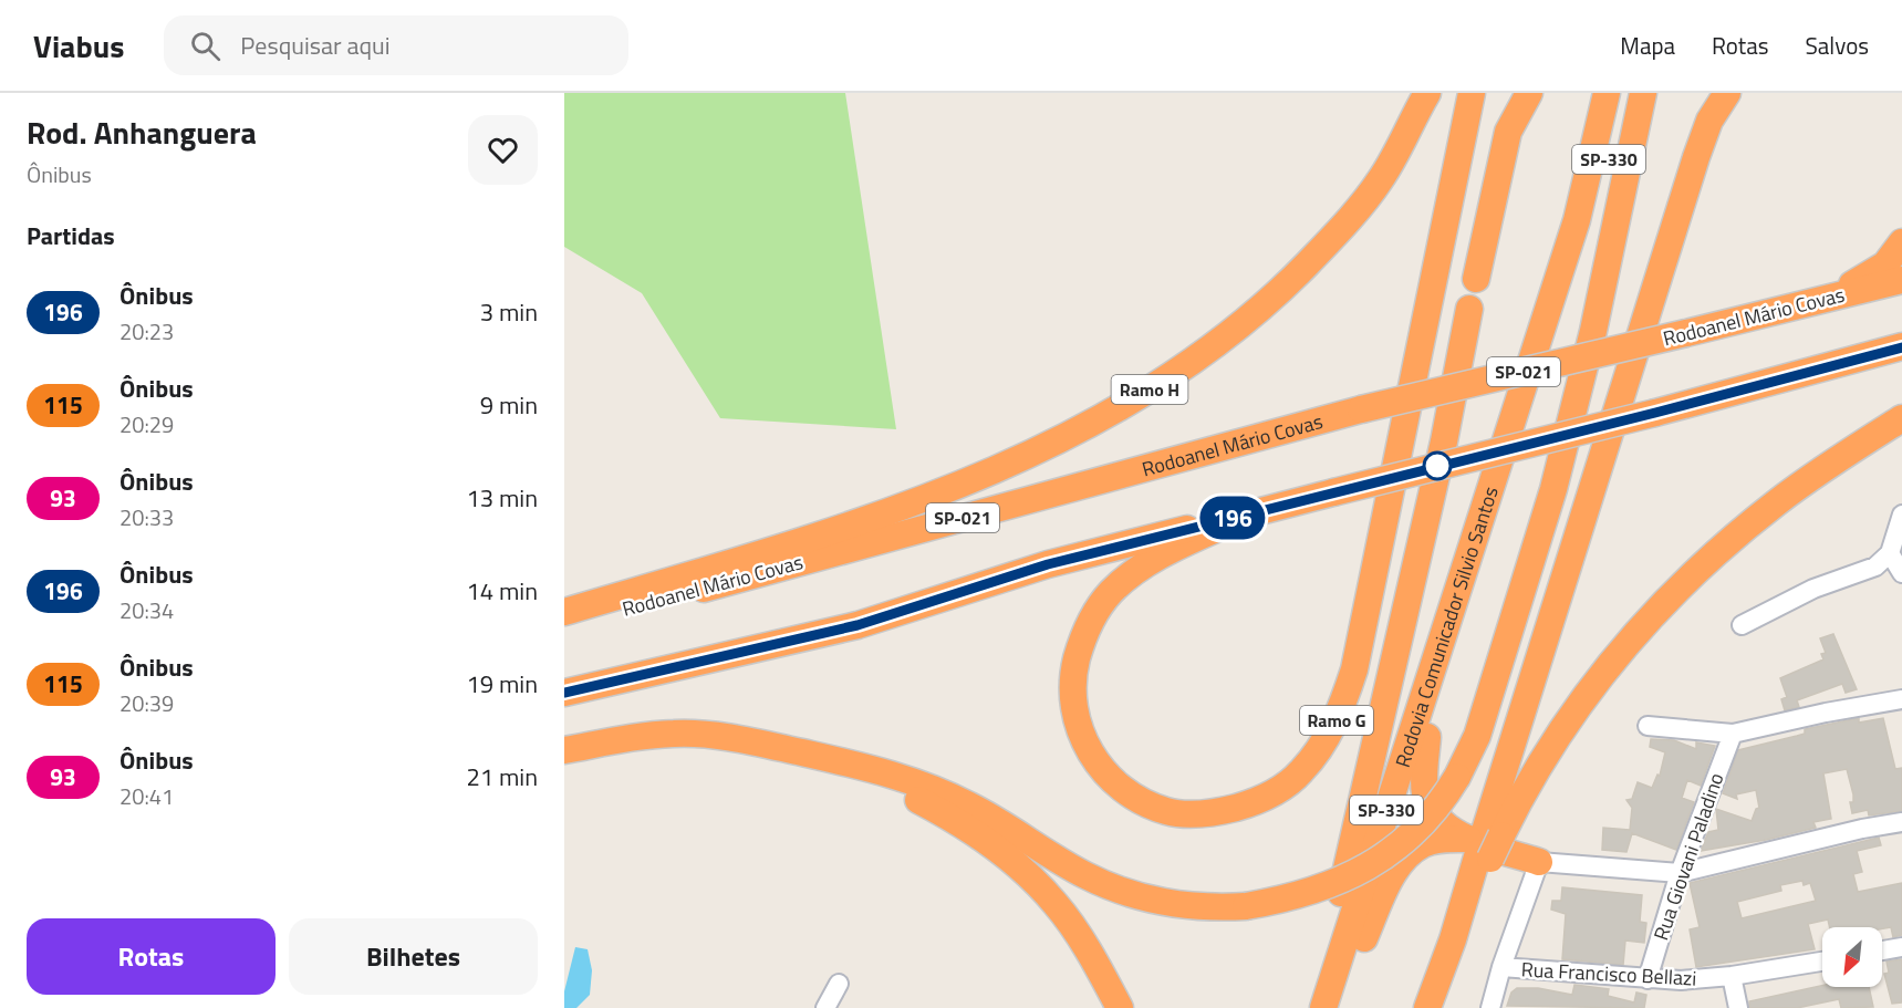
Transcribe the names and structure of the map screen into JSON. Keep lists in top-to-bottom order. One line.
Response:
{"streets":{"highway":["SP-330","Rodoanel Mário Covas","SP-021","Ramo H","Rodovia Comunicador Silvio Santos","Ramo G"],"street":["Rua Giovani Paladino","Rua Francisco Bellazi"]},"crossings":[["Rua Giovani Paladino","Rua Francisco Bellazi"]],"lines":["bus line 196"],"north":"bottom left","page":{"header":"Viabus","search":"Pesquisar aqui","nav":["Mapa","Rotas","Salvos"],"heading":[["Rod. Anhanguera","Ônibus"],"Partidas"],"on_map":"196","list":[{"mark":"196","name":"Ônibus","note":"20:23","value":"3 min"},{"mark":"115","name":"Ônibus","note":"20:29","value":"9 min"},{"mark":"93","name":"Ônibus","note":"20:33","value":"13 min"},{"mark":"196","name":"Ônibus","note":"20:34","value":"14 min"},{"mark":"115","name":"Ônibus","note":"20:39","value":"19 min"},{"mark":"93","name":"Ônibus","note":"20:41","value":"21 min"}],"buttons":["Rotas","Bilhetes"]}}
